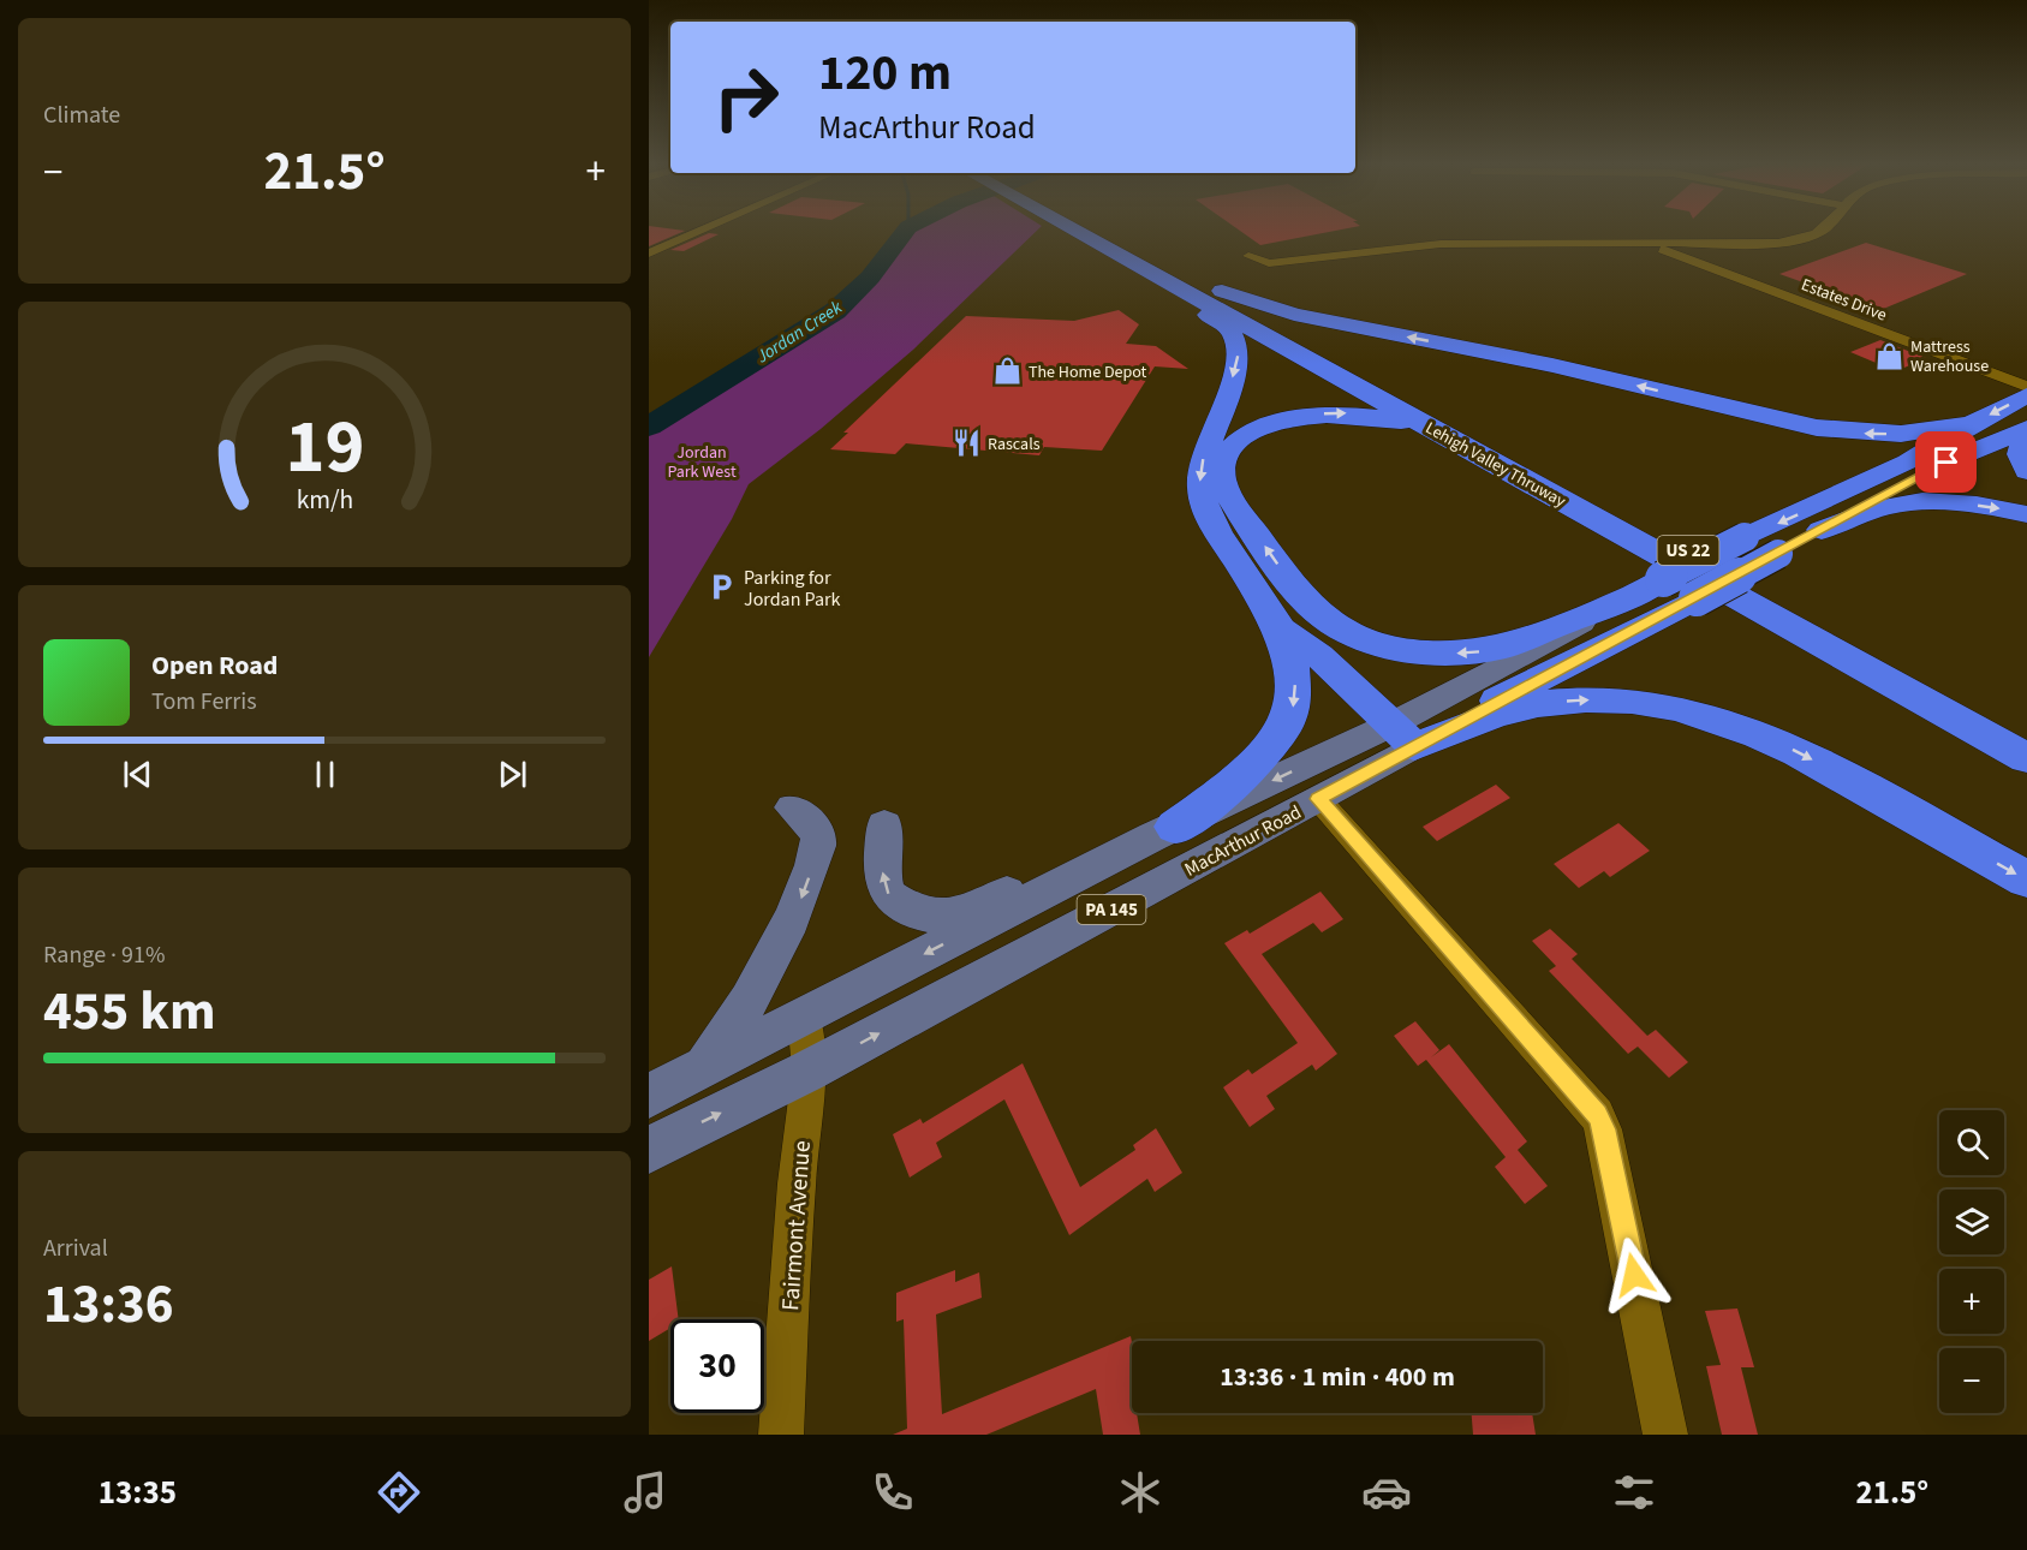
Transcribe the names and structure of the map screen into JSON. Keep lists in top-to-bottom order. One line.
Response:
{"streets":{"highway":["Lehigh Valley Thruway","US 22","MacArthur Road","PA 145"],"street":["Estates Drive","Fairmont Avenue"]},"crossings":[["MacArthur Road","Fairmont Avenue"]],"water":["Jordan Creek"],"parks":["Jordan Park West"],"places":{"shop":["Mattress Warehouse","The Home Depot"],"restaurant":["Rascals"],"parking":["Parking for Jordan Park"]},"page":{"tile":["Climate",["Range · 91%","455 km"],["Arrival","13:36"]],"turn":["120 m","MacArthur Road"],"heat":["−","21.5°","+"],"song":["Open Road","Tom Ferris"],"map_buttons":["+","−"],"limit":"30","trip":"13:36 · 1 min · 400 m","tabs":["13:35","21.5°"],"gauge":["19","km/h"]}}
